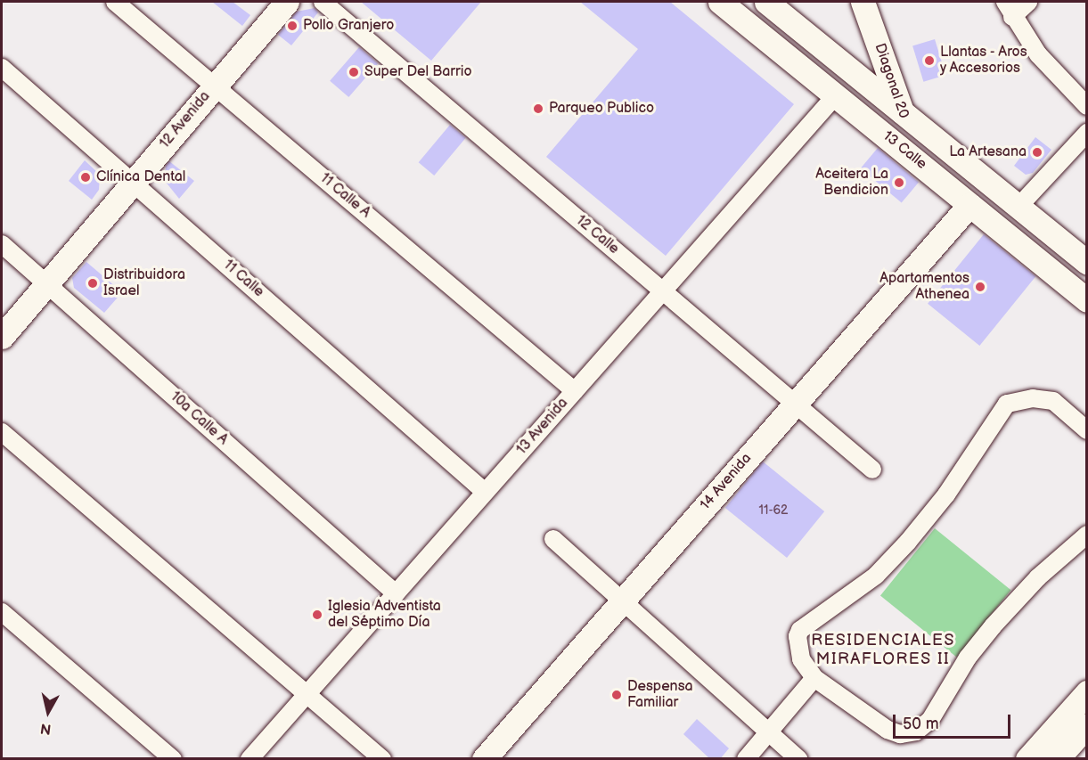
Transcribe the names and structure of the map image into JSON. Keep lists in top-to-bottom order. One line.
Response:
{"streets":{"street":["Diagonal 20","12 Avenida","13 Calle","11 Calle A","12 Calle","11 Calle","10a Calle A","13 Avenida","14 Avenida"]},"crossings":[["Diagonal 20","13 Calle"],["12 Avenida","11 Calle A"],["12 Avenida","11 Calle"],["12 Avenida","10a Calle A"],["13 Calle","13 Avenida"],["13 Calle","14 Avenida"],["11 Calle A","13 Avenida"],["12 Calle","13 Avenida"],["12 Calle","14 Avenida"],["11 Calle","13 Avenida"],["10a Calle A","13 Avenida"]],"districts":["RESIDENCIALES MIRAFLORES II"],"places":["Pollo Granjero","Llantas - Aros y Accesorios","Super Del Barrio","Parqueo Publico","La Artesana","Clínica Dental","Aceitera La Bendicion","Distribuidora Israel","Apartamentos Athenea","Iglesia Adventista del Séptimo Día","Despensa Familiar"],"house_numbers":["11-62"],"scale_bar":"50 m","north":"bottom"}
